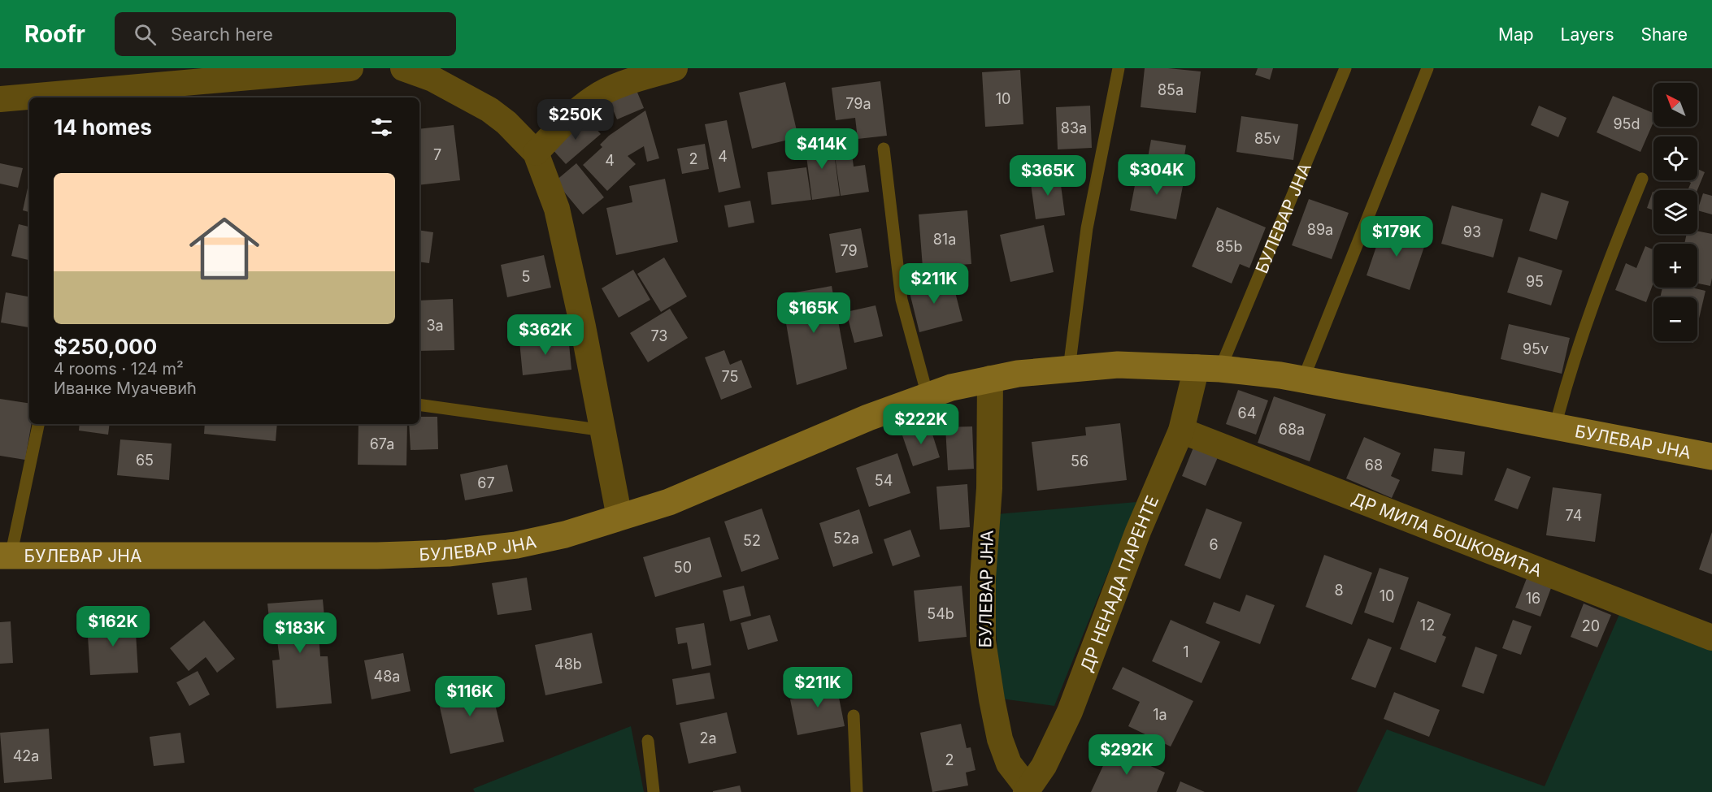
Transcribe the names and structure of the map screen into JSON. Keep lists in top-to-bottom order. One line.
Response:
{"streets":{"main road":["БУЛЕВАР ЈНА"],"street":["ДР МИЛА БОШКОВИЋА","ДР НЕНАДА ПАРЕНТЕ"]},"crossings":[["БУЛЕВАР ЈНА","ДР НЕНАДА ПАРЕНТЕ"],["ДР МИЛА БОШКОВИЋА","ДР НЕНАДА ПАРЕНТЕ"]],"house_numbers":["85a","10","79a","95d","83a","85v","7","4","2","4","89a","93","81a","85b","79","5","95","3a","73","95v","75","64","68a","67a","65","56","68","54","67","74","52a","52","6","50","8","10","16","54b","12","20","1","48b","48a","1a","2a","42a","2"],"north":"top left","page":{"header":"Roofr","search":"Search here","nav":["Map","Layers","Share"],"map_buttons":["+","−"],"heading":"14 homes","price":["$250K","$414K","$304K","$365K","$179K","$211K","$165K","$362K","$222K","$162K","$183K","$211K","$116K","$292K"],"list":[{"name":"$250,000","note":"4 rooms · 124 m² · Иванке Муачевић"}]}}
